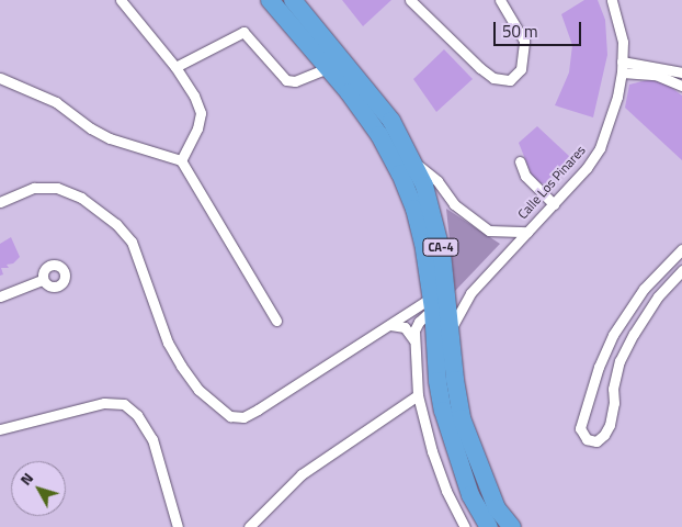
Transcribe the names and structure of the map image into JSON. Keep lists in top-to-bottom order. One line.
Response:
{"streets":{"highway":["CA-4"],"street":["Calle Los Pinares"]},"crossings":[["Calle Los Pinares","CA-4"]],"scale_bar":"50 m","north":"top left"}
